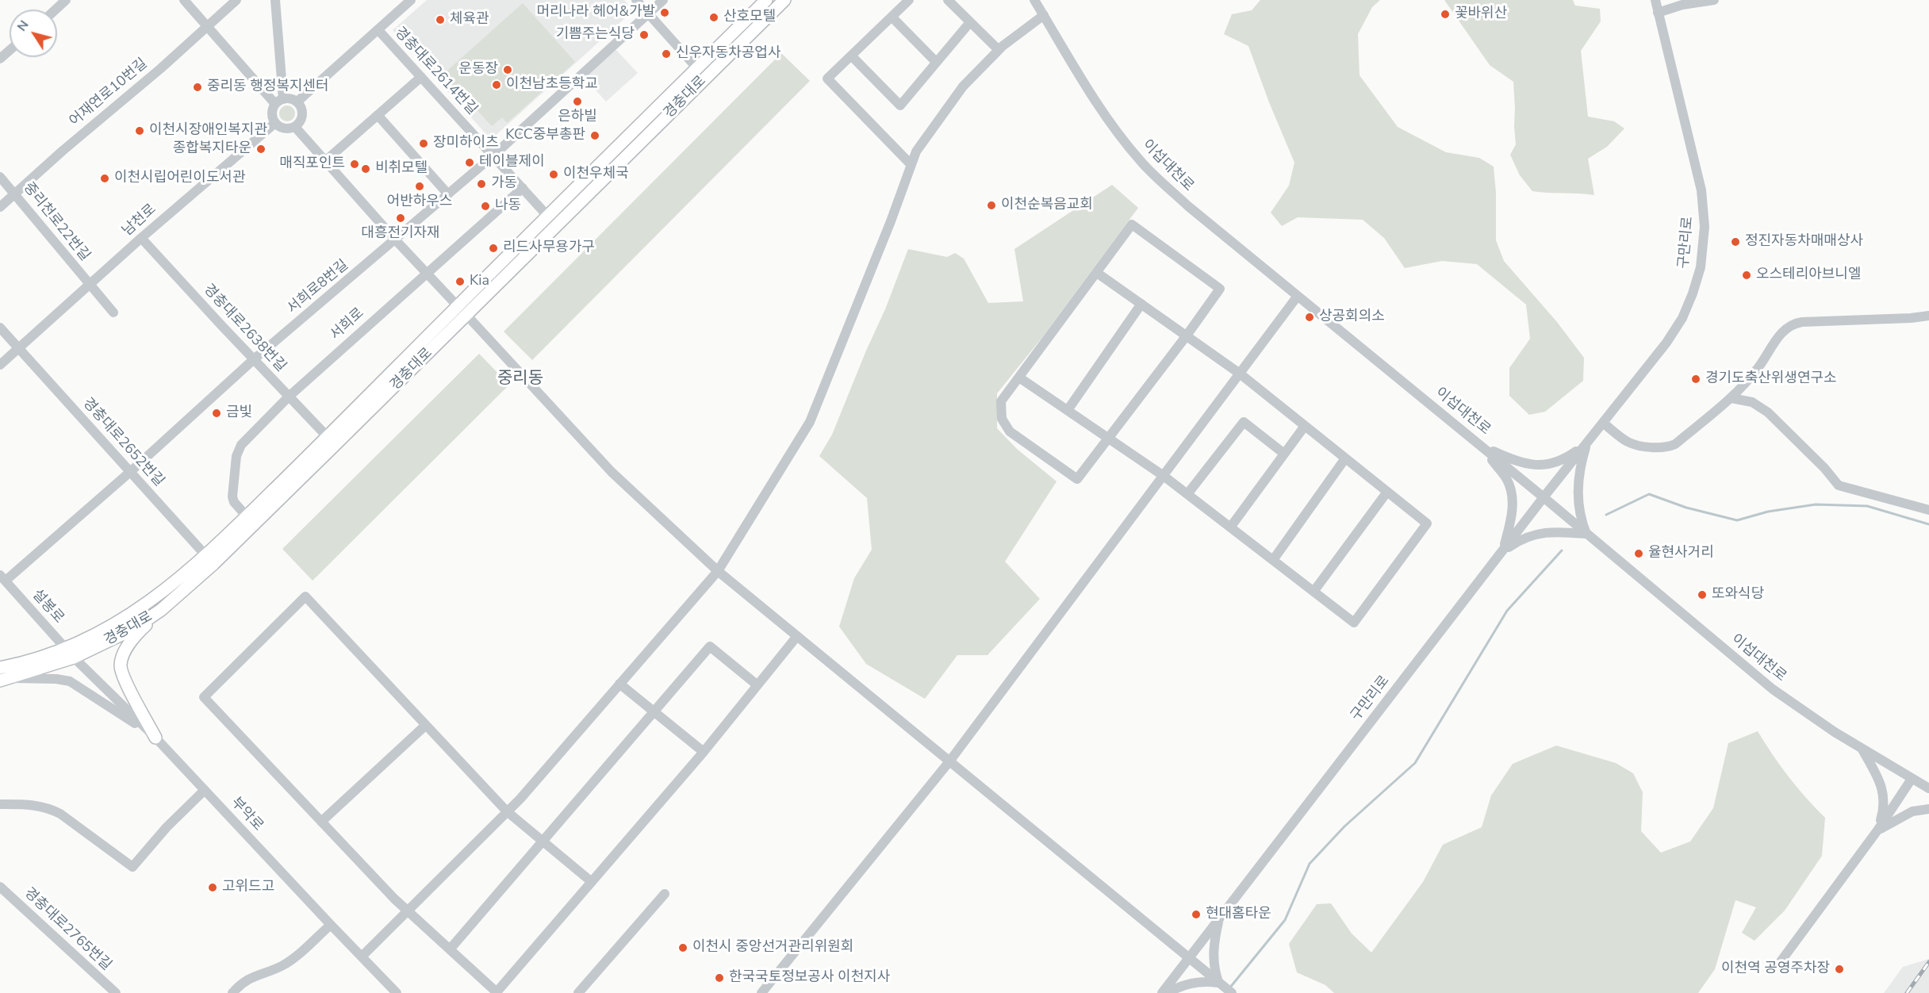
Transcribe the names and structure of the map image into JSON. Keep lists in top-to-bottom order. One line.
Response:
{"streets":{"main road":["경충대로"],"street":["경충대로2614번길","어재연로10번길","이섭대천로","남천로","중리천로22번길","구만리로","서희로8번길","서희로","경충대로2638번길","경충대로2652번길","설봉로","부악로","경충대로2765번길"]},"crossings":[["경충대로2614번길","경충대로"],["경충대로2614번길","서희로8번길"],["경충대로2614번길","서희로"],["어재연로10번길","중리천로22번길"],["경충대로","경충대로2638번길"],["경충대로","경충대로2652번길"],["경충대로","설봉로"],["경충대로","부악로"],["이섭대천로","구만리로"],["남천로","중리천로22번길"],["남천로","경충대로2638번길"],["남천로","경충대로2652번길"],["서희로8번길","경충대로2638번길"],["서희로8번길","경충대로2652번길"],["서희로8번길","설봉로"],["서희로","경충대로2638번길"],["설봉로","부악로"]],"districts":["중리동"],"places":["머리나라 헤어&가발","꽃바위산","산호모텔","체육관","기쁨주는식당","신우자동차공업사","운동장","이천남초등학교","중리동 행정복지센터","은하빌","이천시장애인복지관","KCC중부총판","장미하이츠","종합복지타운","테이블제이","매직포인트","비취모텔","이천우체국","이천시립어린이도서관","가동","어반하우스","이천순복음교회","나동","대흥전기자재","정진자동차매매상사","리드사무용가구","오스테리아브니엘","Kia","상공회의소","경기도축산위생연구소","금빛","율현사거리","또와식당","고위드고","현대홈타운","이천시 중앙선거관리위원회","이천역 공영주차장","한국국토정보공사 이천지사"],"north":"top left"}
